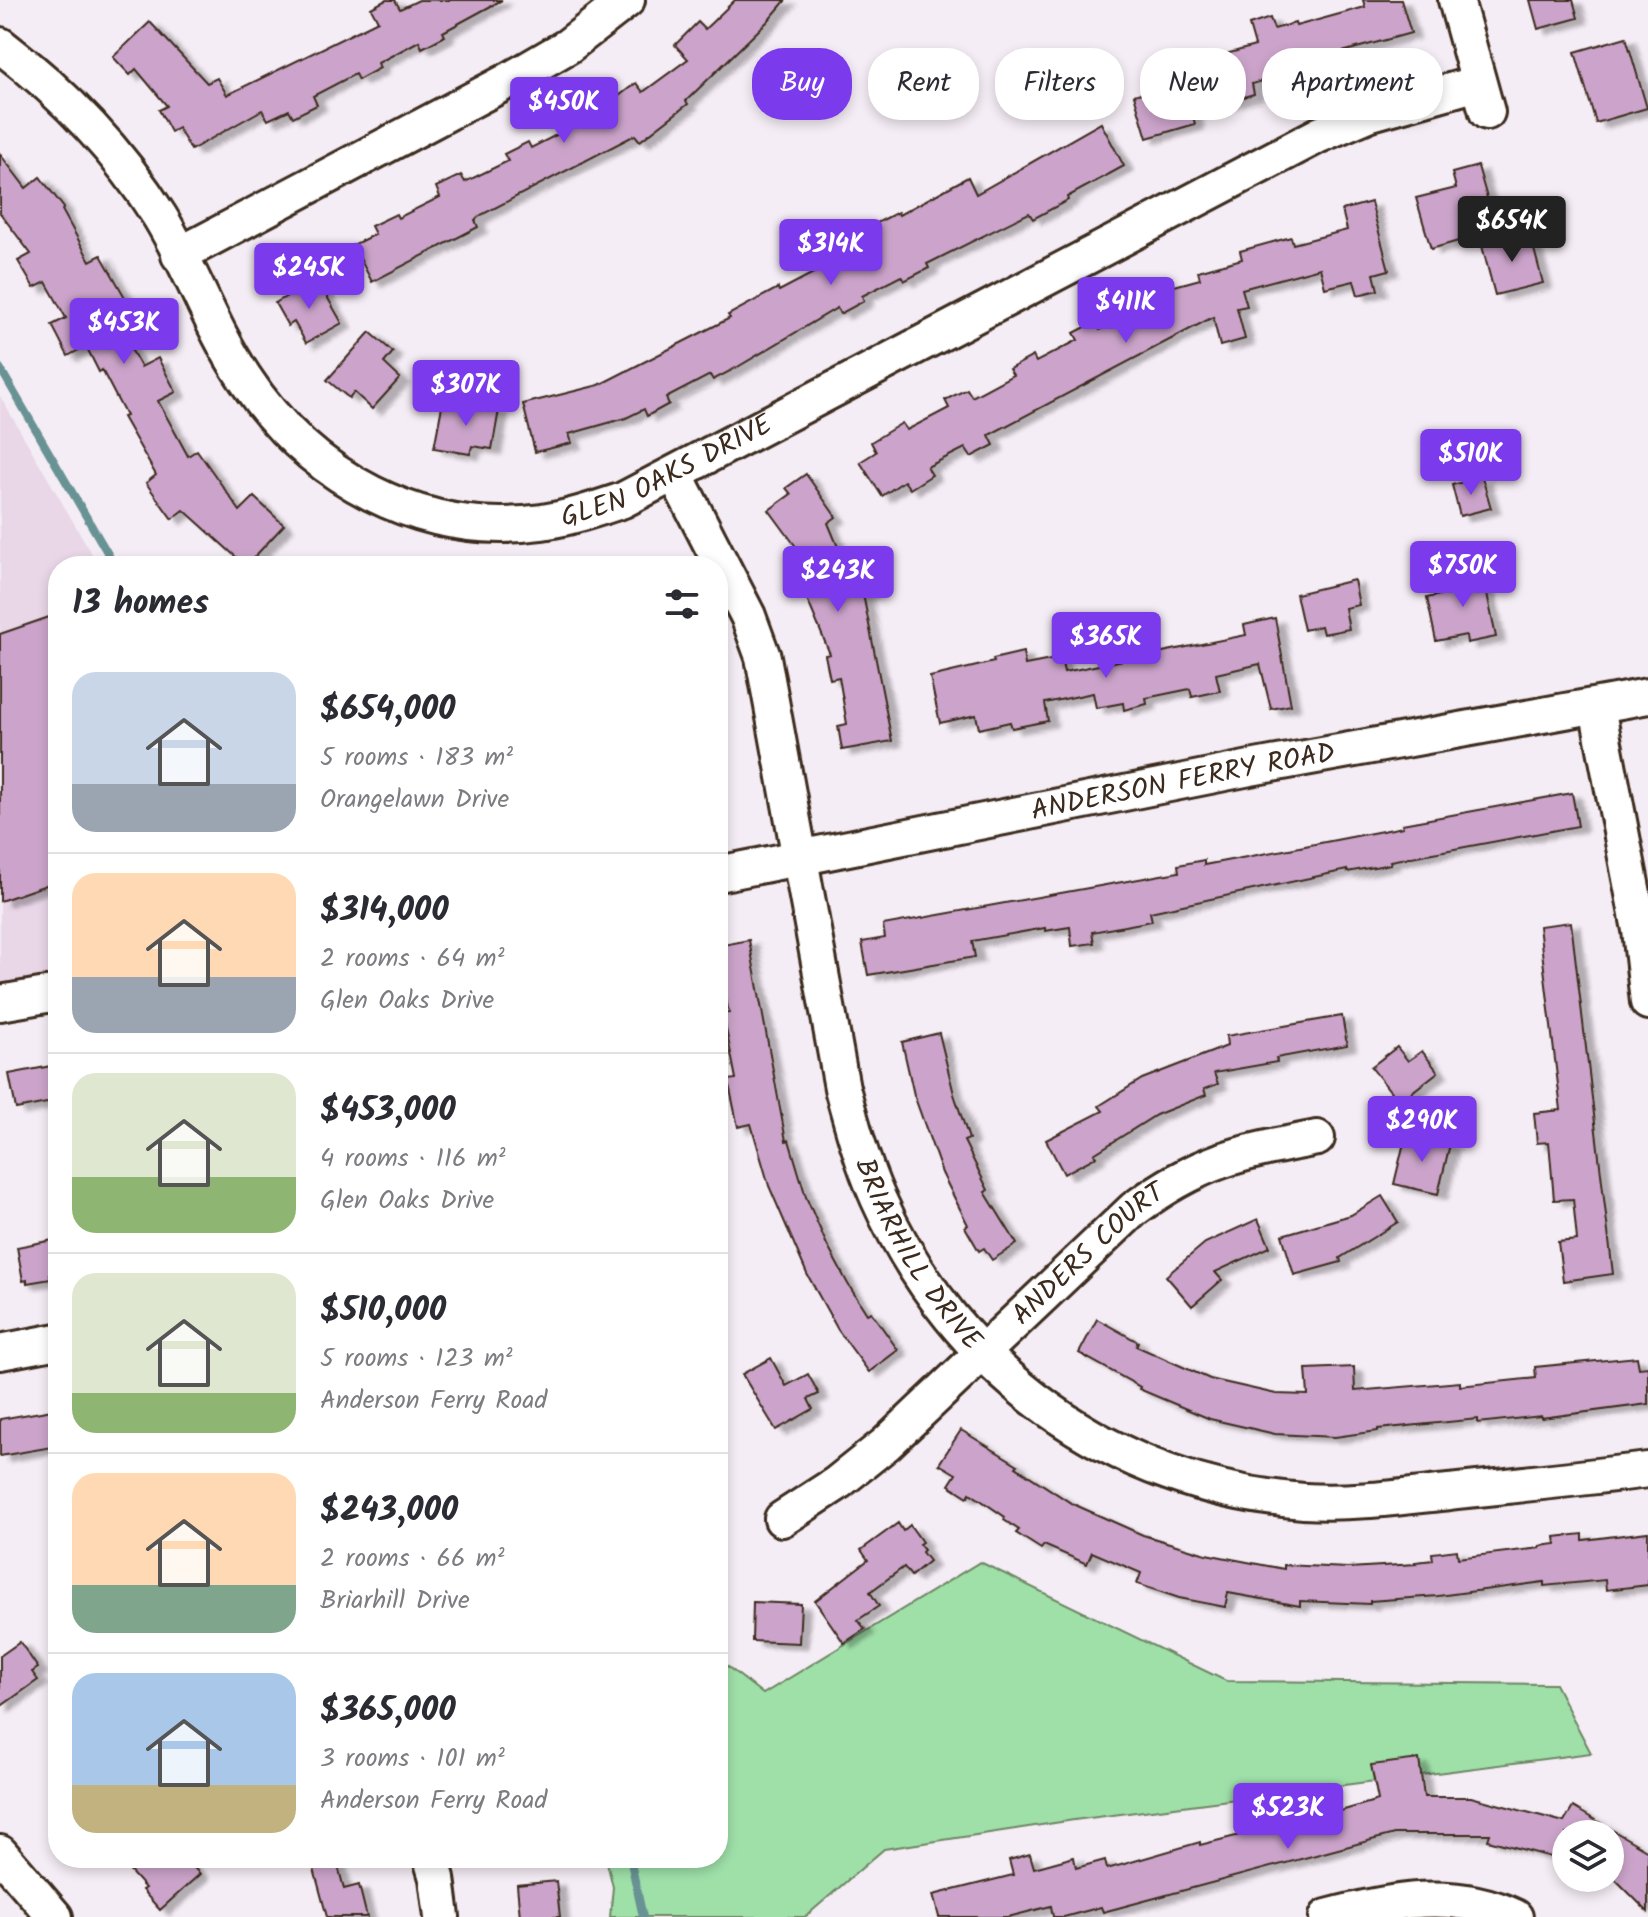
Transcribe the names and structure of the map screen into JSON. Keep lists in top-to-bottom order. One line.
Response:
{"streets":{"street":["GLEN OAKS DRIVE","ANDERSON FERRY ROAD","BRIARHILL DRIVE","ANDERS COURT"]},"crossings":[["GLEN OAKS DRIVE","BRIARHILL DRIVE"],["ANDERSON FERRY ROAD","BRIARHILL DRIVE"],["BRIARHILL DRIVE","ANDERS COURT"]],"page":{"chip":["Buy","Rent","Filters","New","Apartment"],"price":["$450K","$654K","$314K","$245K","$411K","$453K","$307K","$510K","$750K","$243K","$365K","$290K","$523K"],"heading":"13 homes","list":[{"name":"$654,000","note":"5 rooms · 183 m² · Orangelawn Drive"},{"name":"$314,000","note":"2 rooms · 64 m² · Glen Oaks Drive"},{"name":"$453,000","note":"4 rooms · 116 m² · Glen Oaks Drive"},{"name":"$510,000","note":"5 rooms · 123 m² · Anderson Ferry Road"},{"name":"$243,000","note":"2 rooms · 66 m² · Briarhill Drive"},{"name":"$365,000","note":"3 rooms · 101 m² · Anderson Ferry Road"}]}}
